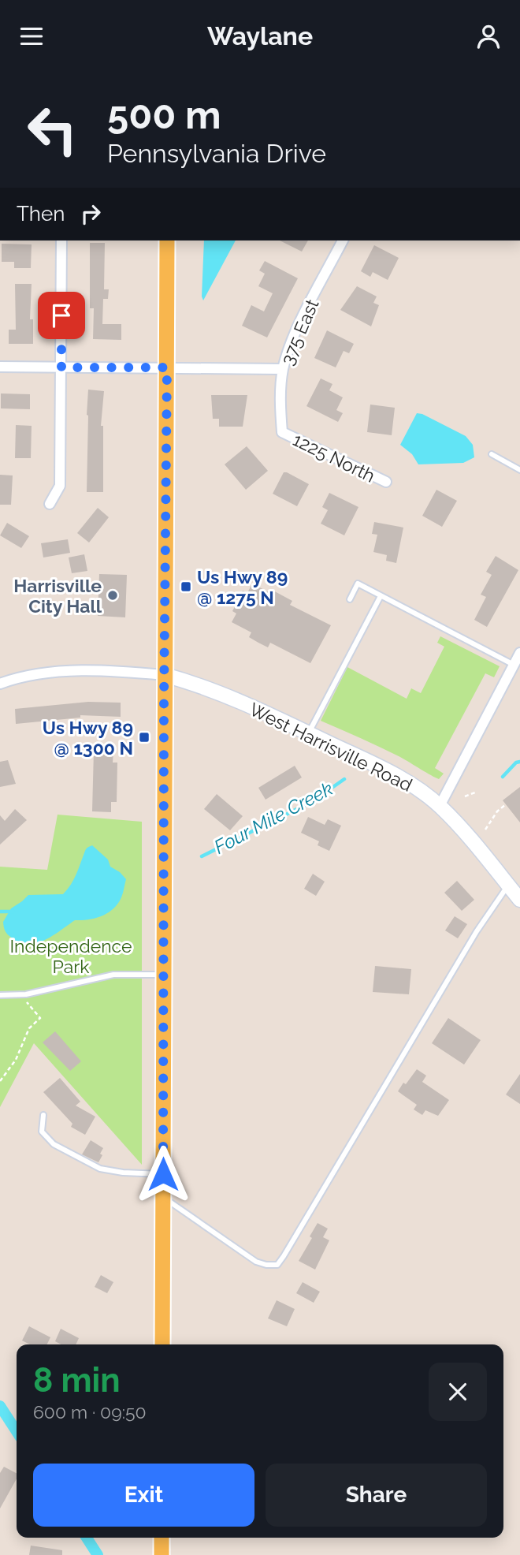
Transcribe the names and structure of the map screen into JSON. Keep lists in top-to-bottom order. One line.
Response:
{"streets":{"main road":["West Harrisville Road"],"street":["375 East","1225 North"]},"crossings":[["375 East","1225 North"]],"water":["Four Mile Creek"],"parks":["Independence Park"],"places":{"transit":["Us Hwy 89 @ 1275 N","Us Hwy 89 @ 1300 N"],"other":["Harrisville City Hall"]},"page":{"header":"Waylane","turn":["500 m","Pennsylvania Drive"],"then":"Then","heading":["8 min","600 m · 09:50"],"buttons":["Exit","Share"]}}
